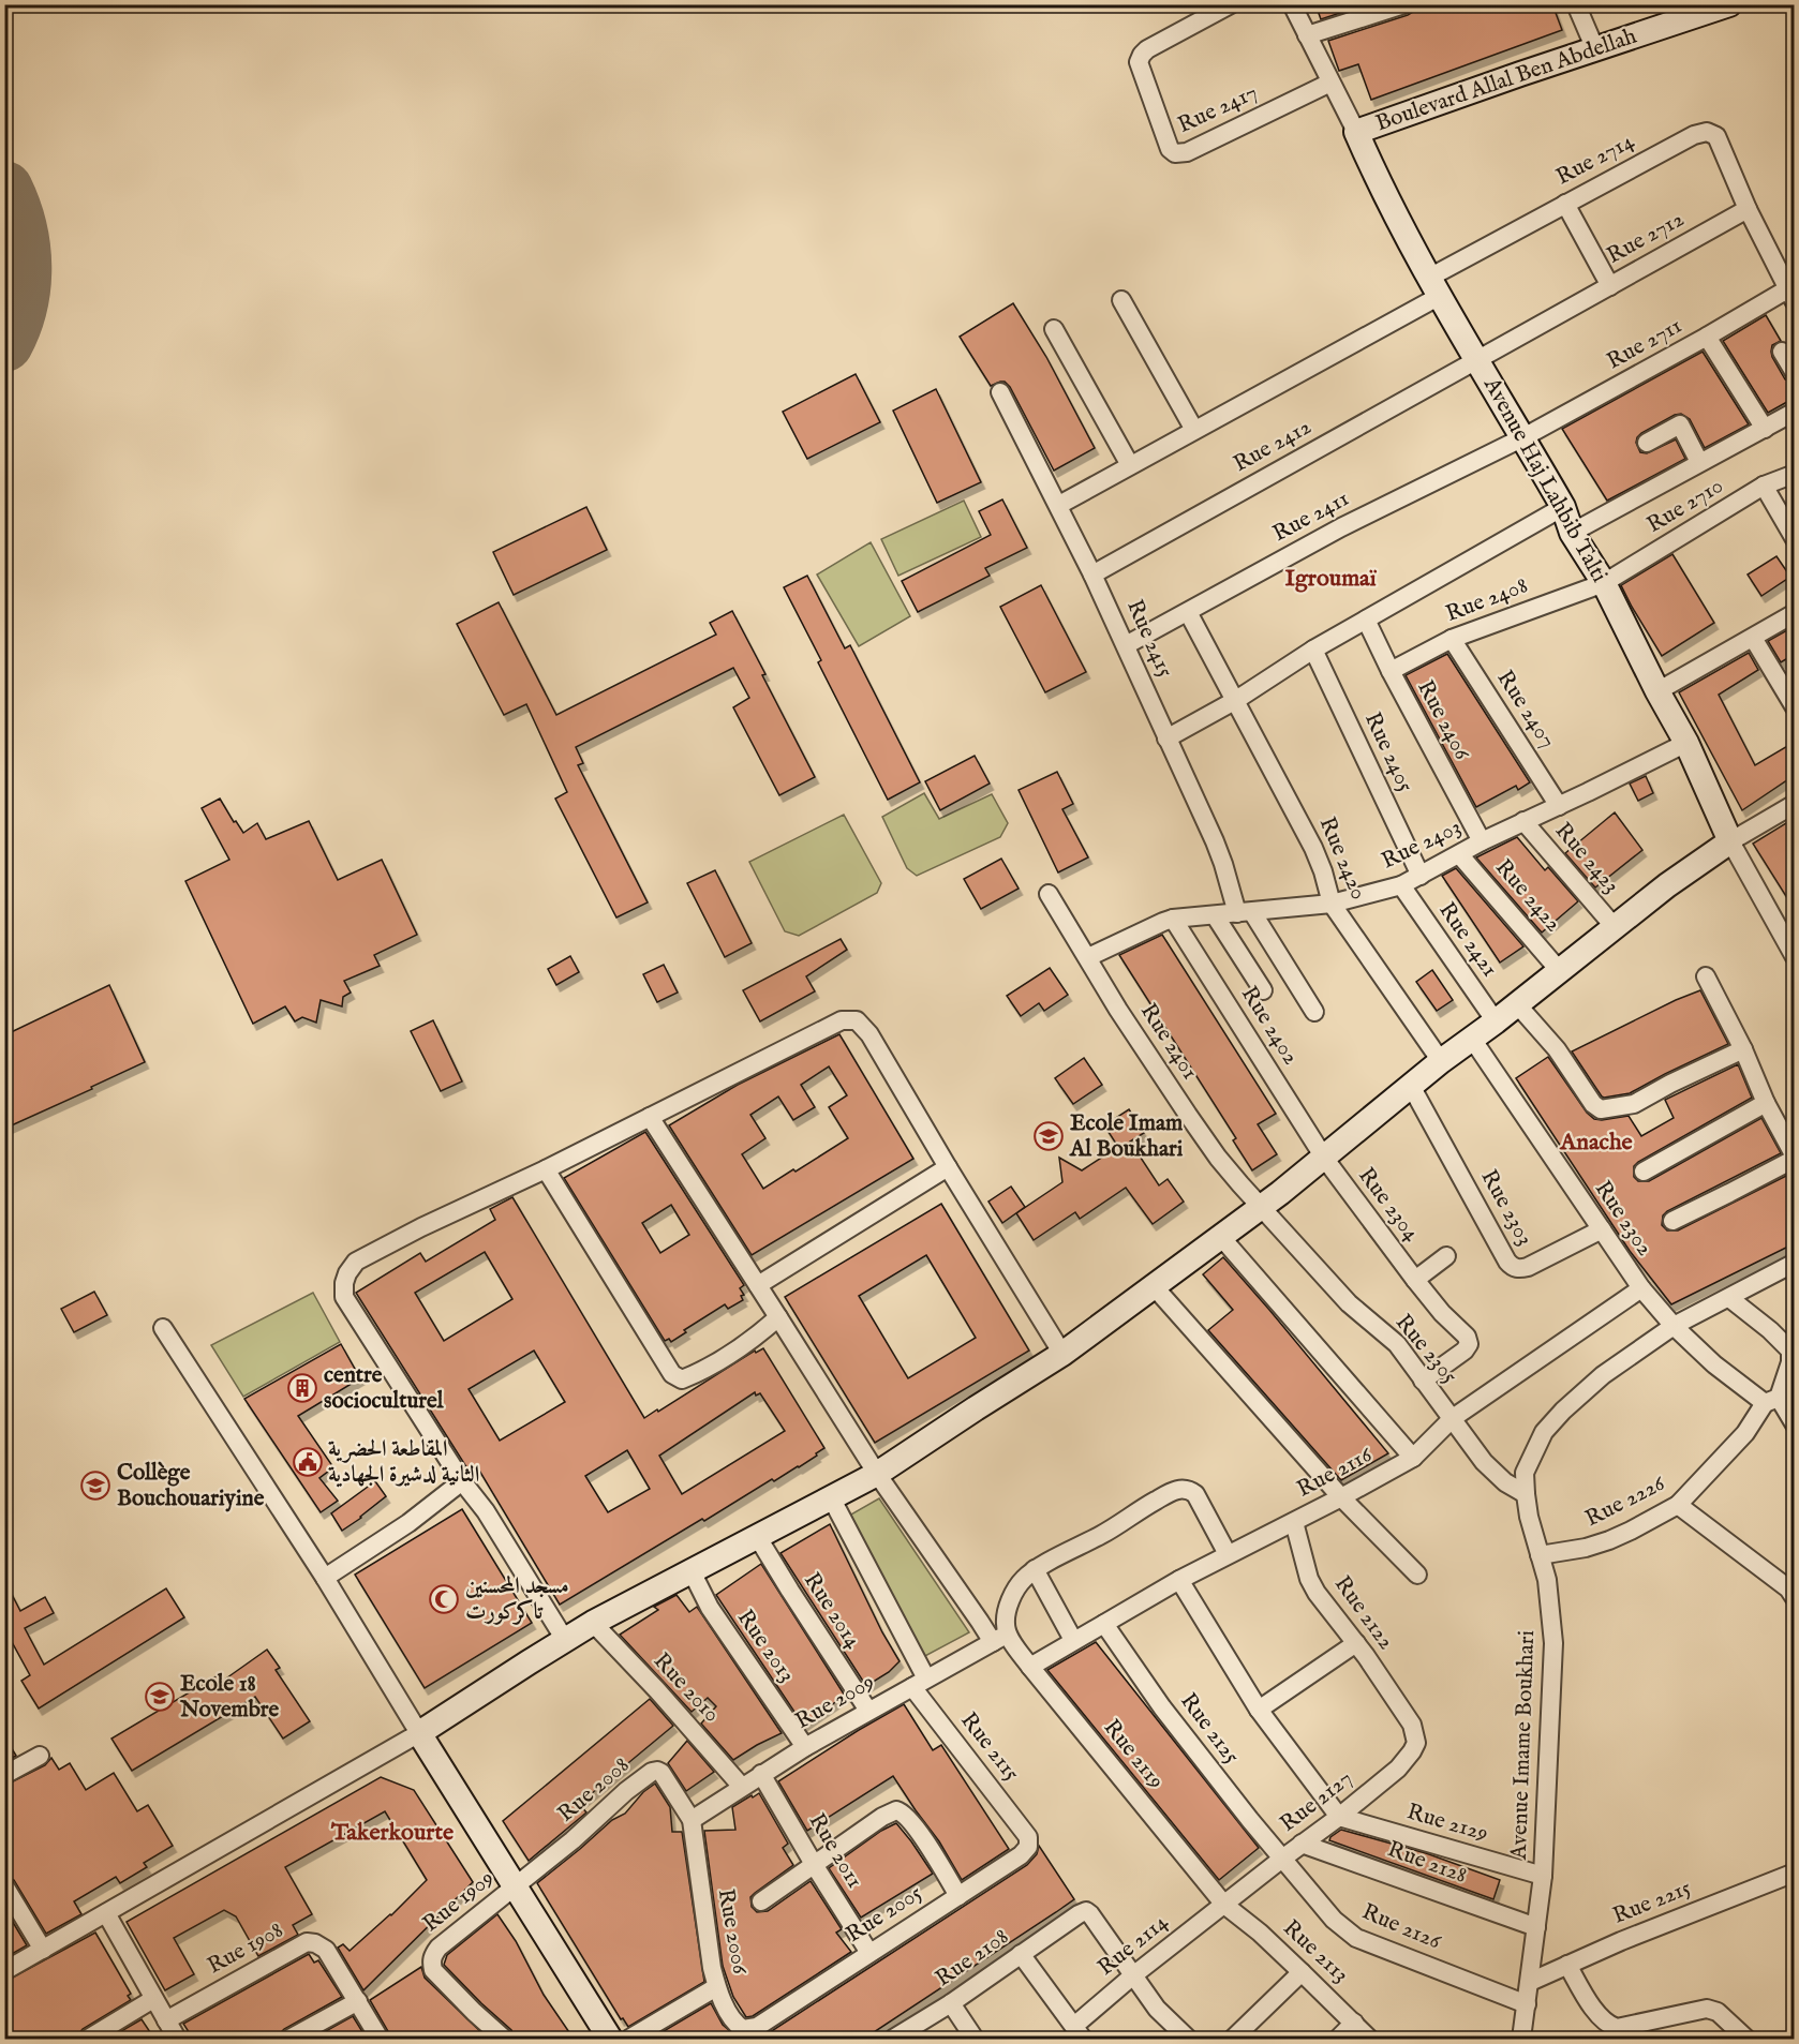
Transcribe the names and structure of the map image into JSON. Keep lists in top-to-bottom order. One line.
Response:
{"streets":{"street":["Boulevard Allal Ben Abdellah","Rue 2417","Rue 2714","Rue 2712","Rue 2711","Rue 2412","Avenue Haj Lahbib Talti","Rue 2710","Rue 2411","Rue 2408","Rue 2415","Rue 2407","Rue 2406","Rue 2405","Rue 2403","Rue 2420","Rue 2423","Rue 2422","Rue 2421","Rue 2402","Rue 2401","Rue 2304","Rue 2303","Rue 2302","Rue 2305","Rue 2116","Rue 2226","Rue 2014","Rue 2122","Rue 2013","Rue 2010","Rue 2009","Rue 2125","Avenue Imame Boukhari","Rue 2115","Rue 2119","Rue 2008","Rue 2127","Rue 2129","Rue 2011","Rue 2128","Rue 1909","Rue 2215","Rue 2005","Rue 2126","Rue 2006","Rue 2114","Rue 1908","Rue 2113","Rue 2108"]},"crossings":[["Boulevard Allal Ben Abdellah","Avenue Haj Lahbib Talti"],["Rue 2417","Avenue Haj Lahbib Talti"],["Rue 2714","Rue 2712"],["Rue 2714","Avenue Haj Lahbib Talti"],["Rue 2714","Rue 2415"],["Rue 2712","Rue 2412"],["Rue 2712","Avenue Haj Lahbib Talti"],["Rue 2711","Avenue Haj Lahbib Talti"],["Rue 2711","Rue 2411"],["Rue 2412","Avenue Haj Lahbib Talti"],["Rue 2412","Rue 2415"],["Avenue Haj Lahbib Talti","Rue 2710"],["Avenue Haj Lahbib Talti","Rue 2411"],["Avenue Haj Lahbib Talti","Rue 2408"],["Avenue Haj Lahbib Talti","Rue 2403"],["Rue 2710","Rue 2408"],["Rue 2411","Rue 2415"],["Rue 2411","Rue 2420"],["Rue 2408","Rue 2407"],["Rue 2408","Rue 2406"],["Rue 2415","Rue 2403"],["Rue 2407","Rue 2403"],["Rue 2406","Rue 2403"],["Rue 2405","Rue 2403"],["Rue 2403","Rue 2420"],["Rue 2403","Rue 2423"],["Rue 2403","Rue 2422"],["Rue 2403","Rue 2421"],["Rue 2403","Rue 2402"],["Rue 2403","Rue 2401"],["Rue 2402","Rue 2304"],["Rue 2401","Rue 2305"],["Rue 2304","Rue 2305"],["Rue 2303","Rue 2302"],["Rue 2302","Rue 2116"],["Rue 2302","Rue 2226"],["Rue 2302","Avenue Imame Boukhari"],["Rue 2305","Rue 2116"],["Rue 2305","Avenue Imame Boukhari"],["Rue 2116","Rue 2122"],["Rue 2116","Rue 2125"],["Rue 2116","Rue 2119"],["Rue 2226","Avenue Imame Boukhari"],["Rue 2014","Rue 2009"],["Rue 2122","Rue 2127"],["Rue 2013","Rue 2009"],["Rue 2010","Rue 2009"],["Rue 2009","Rue 2115"],["Rue 2009","Rue 2119"],["Rue 2009","Rue 2008"],["Rue 2009","Rue 2011"],["Rue 2009","Rue 2006"],["Rue 2125","Rue 2127"],["Rue 2125","Rue 2126"],["Avenue Imame Boukhari","Rue 2129"],["Avenue Imame Boukhari","Rue 2128"],["Avenue Imame Boukhari","Rue 2215"],["Avenue Imame Boukhari","Rue 2126"],["Rue 2115","Rue 2005"],["Rue 2119","Rue 2127"],["Rue 2119","Rue 2114"],["Rue 2119","Rue 2113"],["Rue 2008","Rue 1909"],["Rue 2008","Rue 2006"],["Rue 2127","Rue 2129"],["Rue 2127","Rue 2128"],["Rue 2127","Rue 2126"],["Rue 2127","Rue 2114"],["Rue 2127","Rue 2113"],["Rue 2011","Rue 2005"],["Rue 2005","Rue 2006"],["Rue 2114","Rue 2113"],["Rue 2114","Rue 2108"]],"districts":["Igroumaï","Anache","Takerkourte"],"places":{"school or university":["Ecole Imam Al Boukhari","Collège Bouchouariyine","Ecole 18 Novembre"],"building":["centre socioculturel"],"public building":["المقاطعة الحضرية الثانية لدشيرة الجهادية"],"mosque":["مسجد المحسنين تاكركورت"]}}
